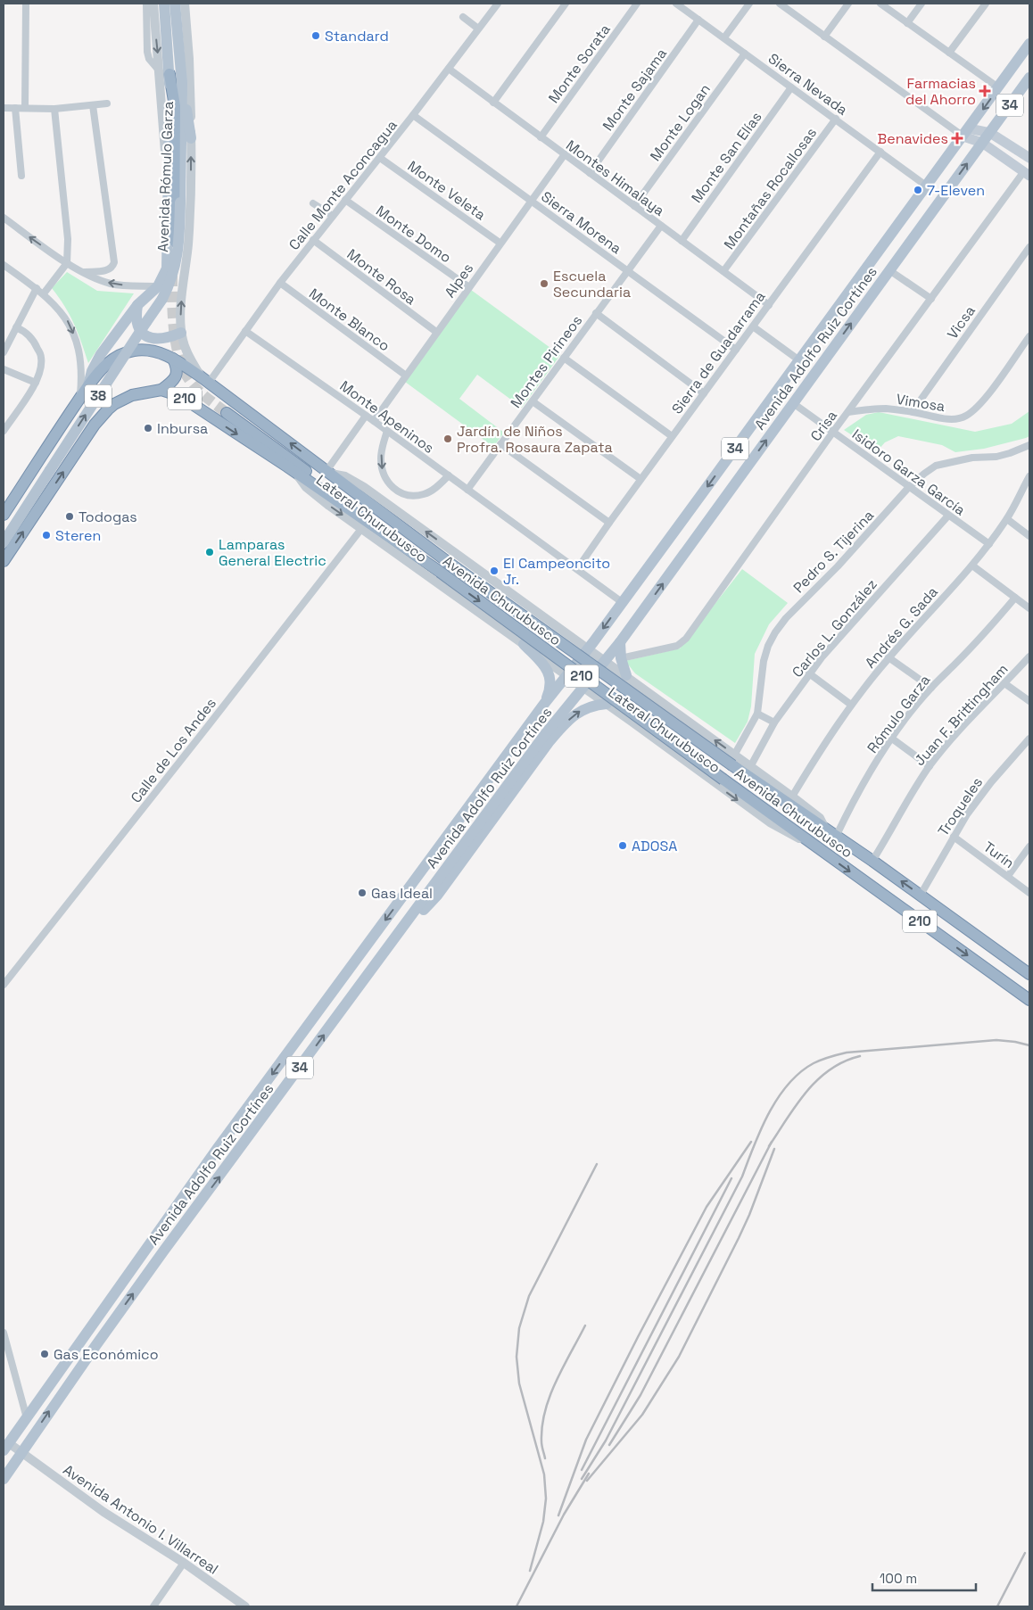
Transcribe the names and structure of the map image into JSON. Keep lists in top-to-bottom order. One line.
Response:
{"streets":{"highway":["38","210","Avenida Churubusco"],"main road":["34","Avenida Rómulo Garza","Avenida Adolfo Ruiz Cortínes"],"street":["Monte Sorata","Sierra Nevada","Monte Sajama","Monte Logan","Monte San Elías","Montes Himalaya","Calle Monte Aconcagua","Montañas Rocallosas","Monte Veleta","Sierra Morena","Monte Domo","Monte Rosa","Alpes","Monte Blanco","Vicsa","Sierra de Guadarrama","Montes Pirineos","Vimosa","Monte Apeninos","Crisa","Isidoro Garza García","Lateral Churubusco","Pedro S. Tijerina","Andrés G. Sada","Carlos L. González","Rómulo Garza","Juan F. Brittingham","Calle de Los Andes","Troqueles","Turín","Avenida Antonio I. Villarreal"]},"crossings":[["Monte Sorata","Montes Himalaya"],["Sierra Nevada","Monte Sajama"],["Sierra Nevada","34"],["Sierra Nevada","Monte Logan"],["Sierra Nevada","Monte San Elías"],["Sierra Nevada","Montañas Rocallosas"],["Sierra Nevada","Avenida Adolfo Ruiz Cortínes"],["Sierra Nevada","Sierra de Guadarrama"],["Monte Sajama","Montes Himalaya"],["34","Avenida Adolfo Ruiz Cortínes"],["34","Avenida Antonio I. Villarreal"],["Monte Logan","Montes Himalaya"],["Monte San Elías","Montes Himalaya"],["Avenida Rómulo Garza","Calle Monte Aconcagua"],["Avenida Rómulo Garza","38"],["Avenida Rómulo Garza","Avenida Churubusco"],["Montes Himalaya","Calle Monte Aconcagua"],["Montes Himalaya","Montañas Rocallosas"],["Montes Himalaya","Alpes"],["Montes Himalaya","Sierra de Guadarrama"],["Montes Himalaya","Montes Pirineos"],["Calle Monte Aconcagua","Monte Veleta"],["Calle Monte Aconcagua","Sierra Morena"],["Calle Monte Aconcagua","Monte Domo"],["Calle Monte Aconcagua","Monte Rosa"],["Calle Monte Aconcagua","Monte Blanco"],["Calle Monte Aconcagua","Monte Apeninos"],["Calle Monte Aconcagua","Avenida Churubusco"],["Monte Veleta","Alpes"],["Sierra Morena","Alpes"],["Sierra Morena","Sierra de Guadarrama"],["Sierra Morena","Montes Pirineos"],["Monte Domo","Alpes"],["Monte Rosa","Alpes"],["Alpes","Monte Blanco"],["Alpes","Monte Apeninos"],["Vicsa","Vimosa"],["Avenida Adolfo Ruiz Cortínes","Monte Apeninos"],["Avenida Adolfo Ruiz Cortínes","Isidoro Garza García"],["Avenida Adolfo Ruiz Cortínes","Lateral Churubusco"],["Avenida Adolfo Ruiz Cortínes","Avenida Antonio I. Villarreal"],["Sierra de Guadarrama","Monte Apeninos"],["Montes Pirineos","Monte Apeninos"],["38","Avenida Churubusco"],["210","Avenida Churubusco"],["Vimosa","Crisa"],["Crisa","Isidoro Garza García"],["Isidoro Garza García","Pedro S. Tijerina"],["Isidoro Garza García","Andrés G. Sada"],["Isidoro Garza García","Carlos L. González"],["Lateral Churubusco","Pedro S. Tijerina"],["Lateral Churubusco","Avenida Churubusco"],["Lateral Churubusco","Andrés G. Sada"],["Lateral Churubusco","Carlos L. González"],["Lateral Churubusco","Calle de Los Andes"],["Avenida Churubusco","Rómulo Garza"],["Avenida Churubusco","Juan F. Brittingham"],["Avenida Churubusco","Troqueles"],["Troqueles","Turín"]],"places":{"other":["Standard","7-Eleven","Escuela Secundaria","Inbursa","Jardín de Niños Profra. Rosaura Zapata","Todogas","Steren","Lamparas General Electric","El Campeoncito Jr.","ADOSA","Gas Ideal","Gas Económico"],"health":["Farmacias del Ahorro","Benavides"]},"scale_bar":"100 m"}
